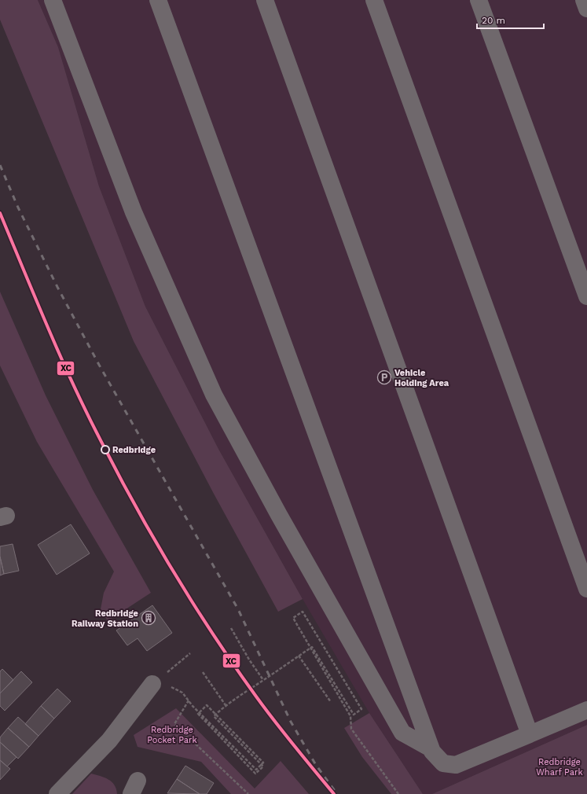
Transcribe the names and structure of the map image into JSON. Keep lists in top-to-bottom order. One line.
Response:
{"parks":["Redbridge Pocket Park","Redbridge Wharf Park"],"places":{"parking":["Vehicle Holding Area"],"other":["Redbridge"],"building":["Redbridge Railway Station"]},"lines":["transit line XC"],"scale_bar":"20 m"}
